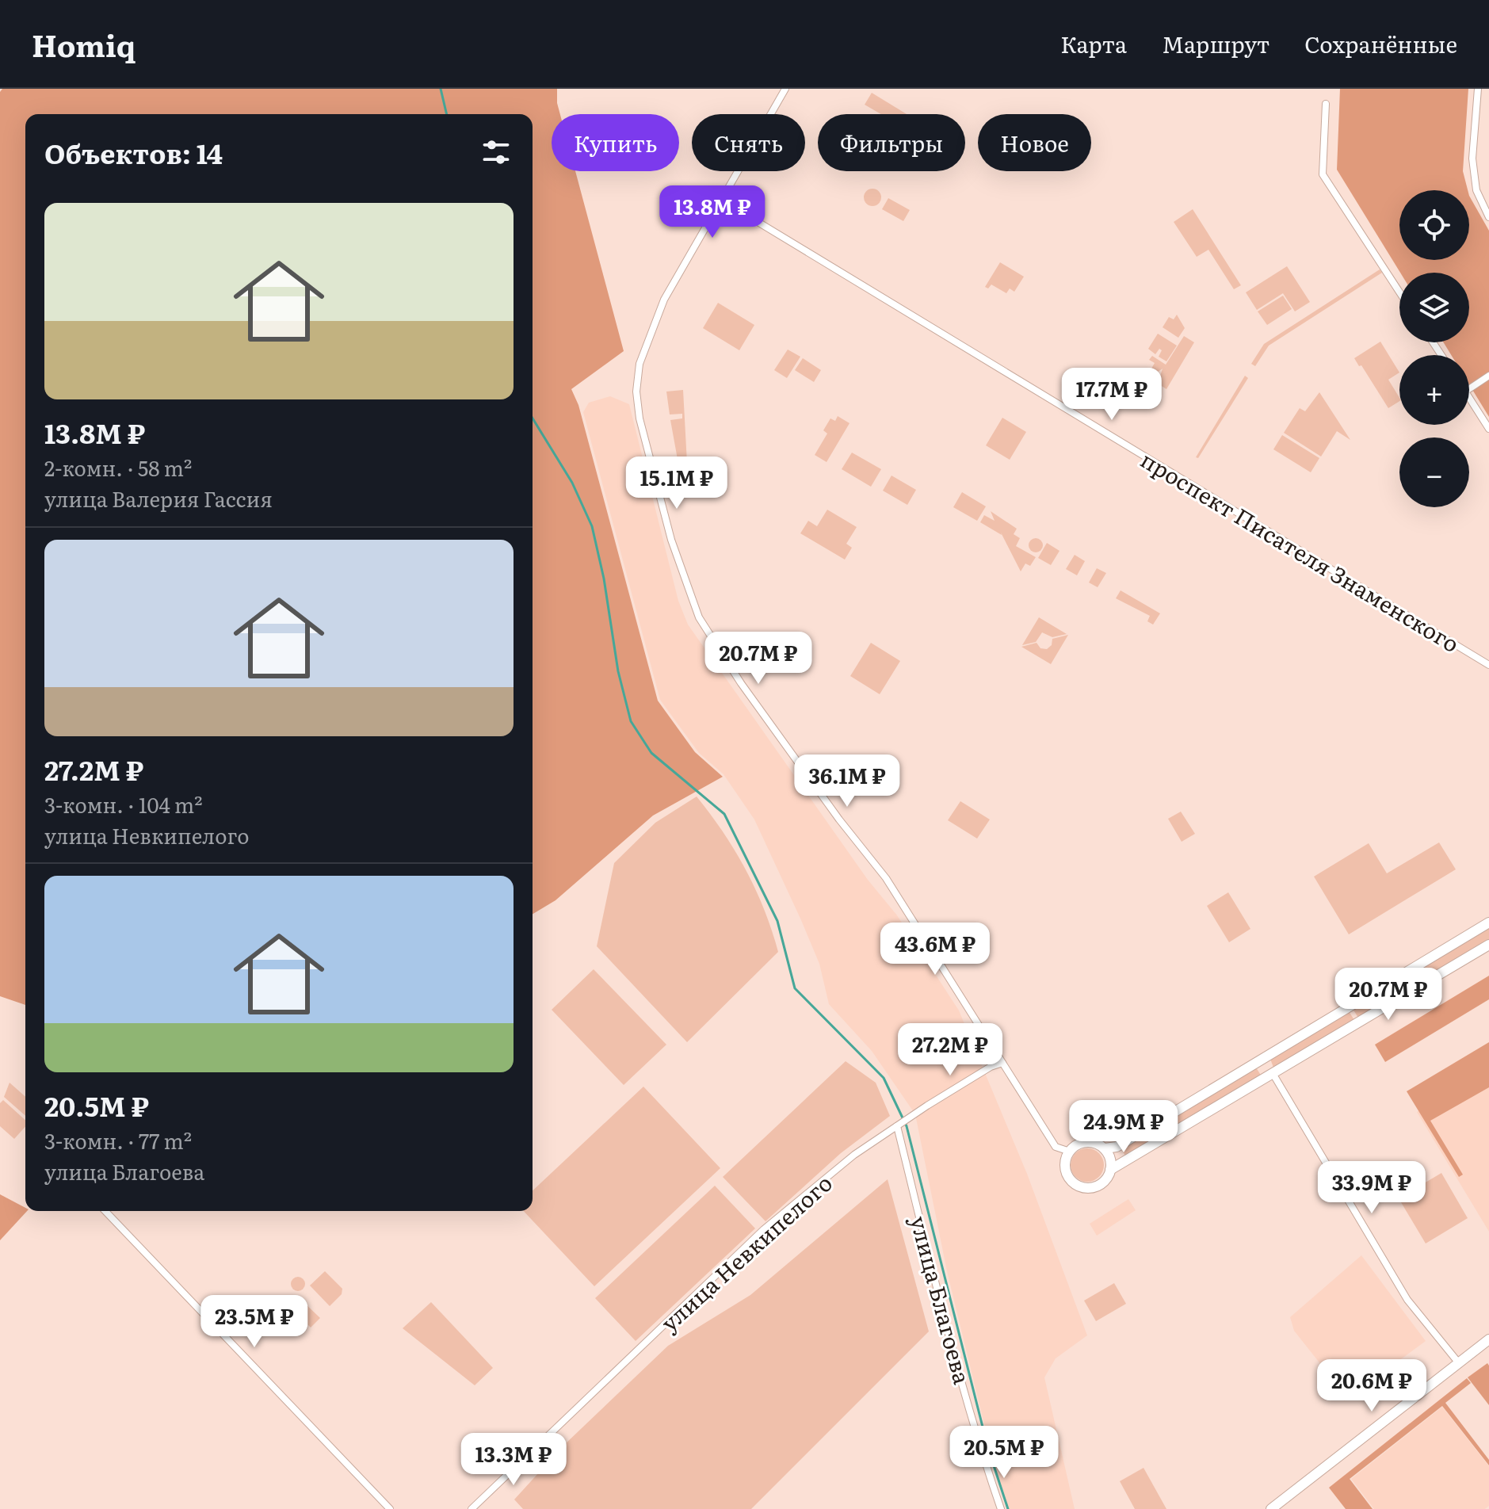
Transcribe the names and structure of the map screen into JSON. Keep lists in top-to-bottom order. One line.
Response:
{"streets":{"street":["проспект Писателя Знаменского","улица Невкипелого","улица Благоева"]},"crossings":[["улица Невкипелого","улица Благоева"]],"page":{"header":"Homiq","nav":["Карта","Маршрут","Сохранённые"],"chip":["Купить","Снять","Фильтры","Новое"],"heading":"Объектов: 14","price":["13.8M ₽","17.7M ₽","15.1M ₽","20.7M ₽","36.1M ₽","43.6M ₽","20.7M ₽","27.2M ₽","24.9M ₽","33.9M ₽","23.5M ₽","20.6M ₽","20.5M ₽","13.3M ₽"],"map_buttons":["+","−"],"list":[{"name":"13.8M ₽","note":"2-комн. · 58 m² · улица Валерия Гассия"},{"name":"27.2M ₽","note":"3-комн. · 104 m² · улица Невкипелого"},{"name":"20.5M ₽","note":"3-комн. · 77 m² · улица Благоева"}]}}
